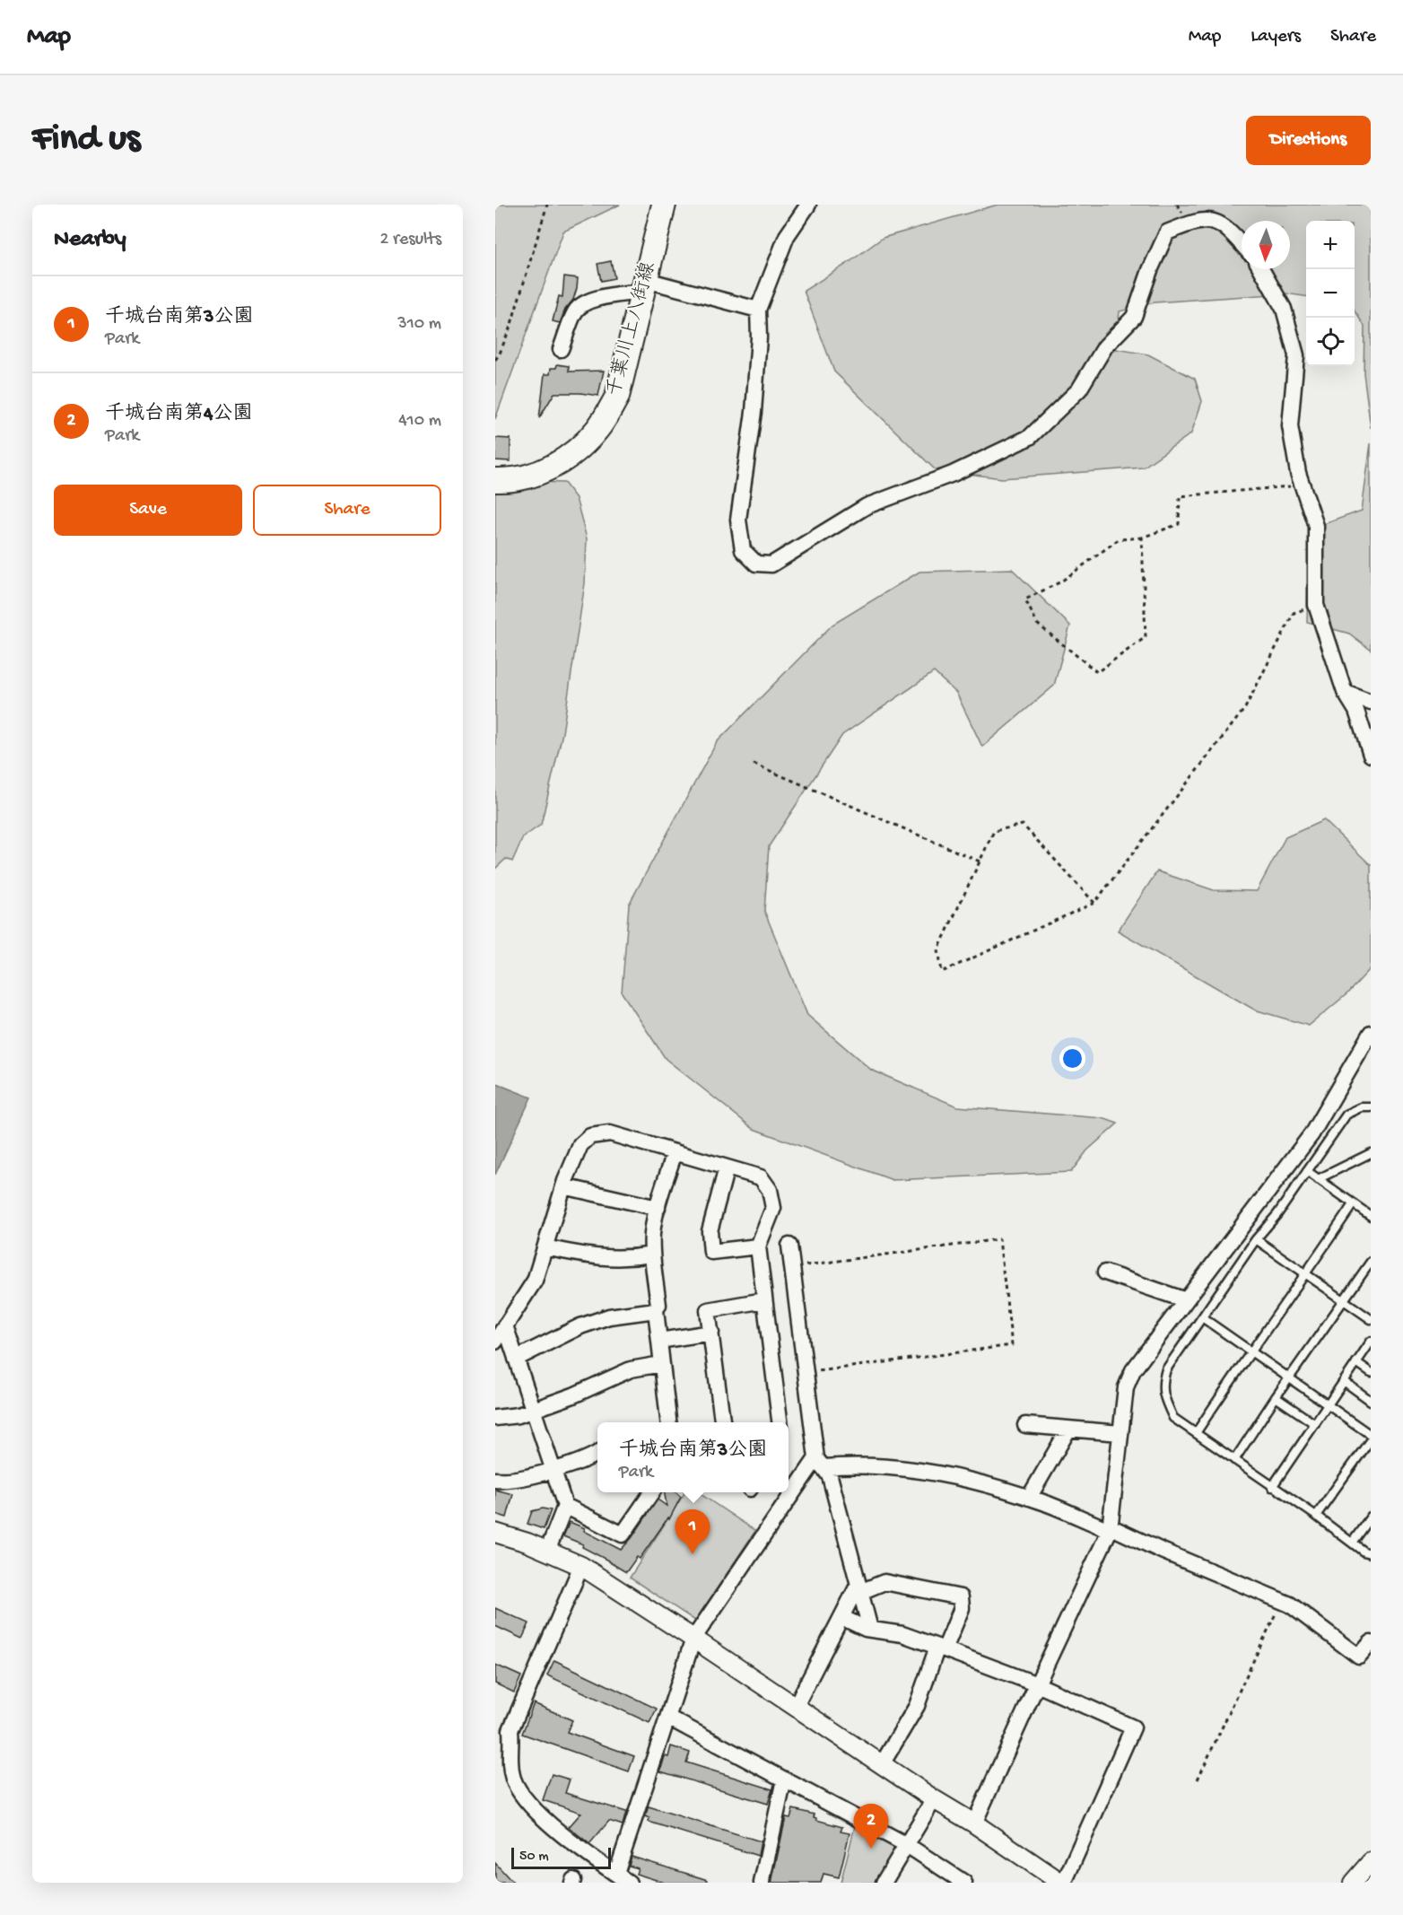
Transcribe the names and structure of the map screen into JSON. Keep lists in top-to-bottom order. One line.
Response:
{"streets":{"main road":["千葉川上八街線"]},"scale_bar":"50 m","north":"bottom","page":{"header":"Map","nav":["Map","Layers","Share"],"buttons":["Directions",["Save","Share"]],"title":"Find us","heading":["Nearby","2 results"],"map_buttons":["+","−"],"list":[{"mark":"1","name":"千城台南第3公園","note":"Park","value":"310 m"},{"mark":"2","name":"千城台南第4公園","note":"Park","value":"410 m"}],"popup":["千城台南第3公園","Park"],"pins":["1","2"],"scale":"50 m"}}
